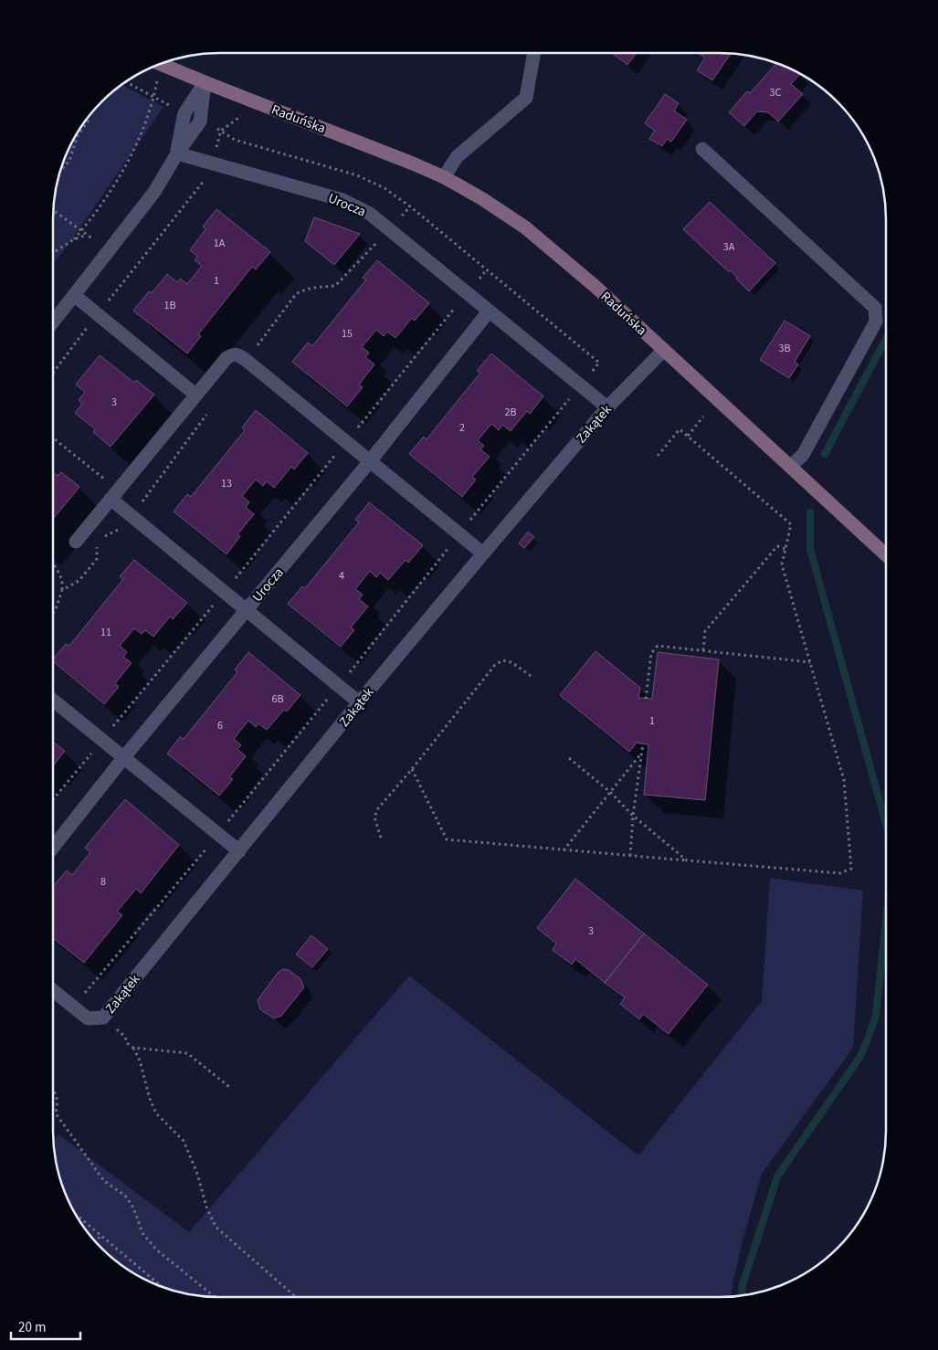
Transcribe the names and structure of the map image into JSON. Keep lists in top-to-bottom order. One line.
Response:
{"streets":{"street":["Raduńska","Urocza","Zakątek"]},"crossings":[["Raduńska","Zakątek"],["Urocza","Zakątek"]],"house_numbers":["3C","1A","3A","1","1B","15","3B","3","2B","2","13","4","11","6B","1","6","8","3"],"scale_bar":"20 m"}
